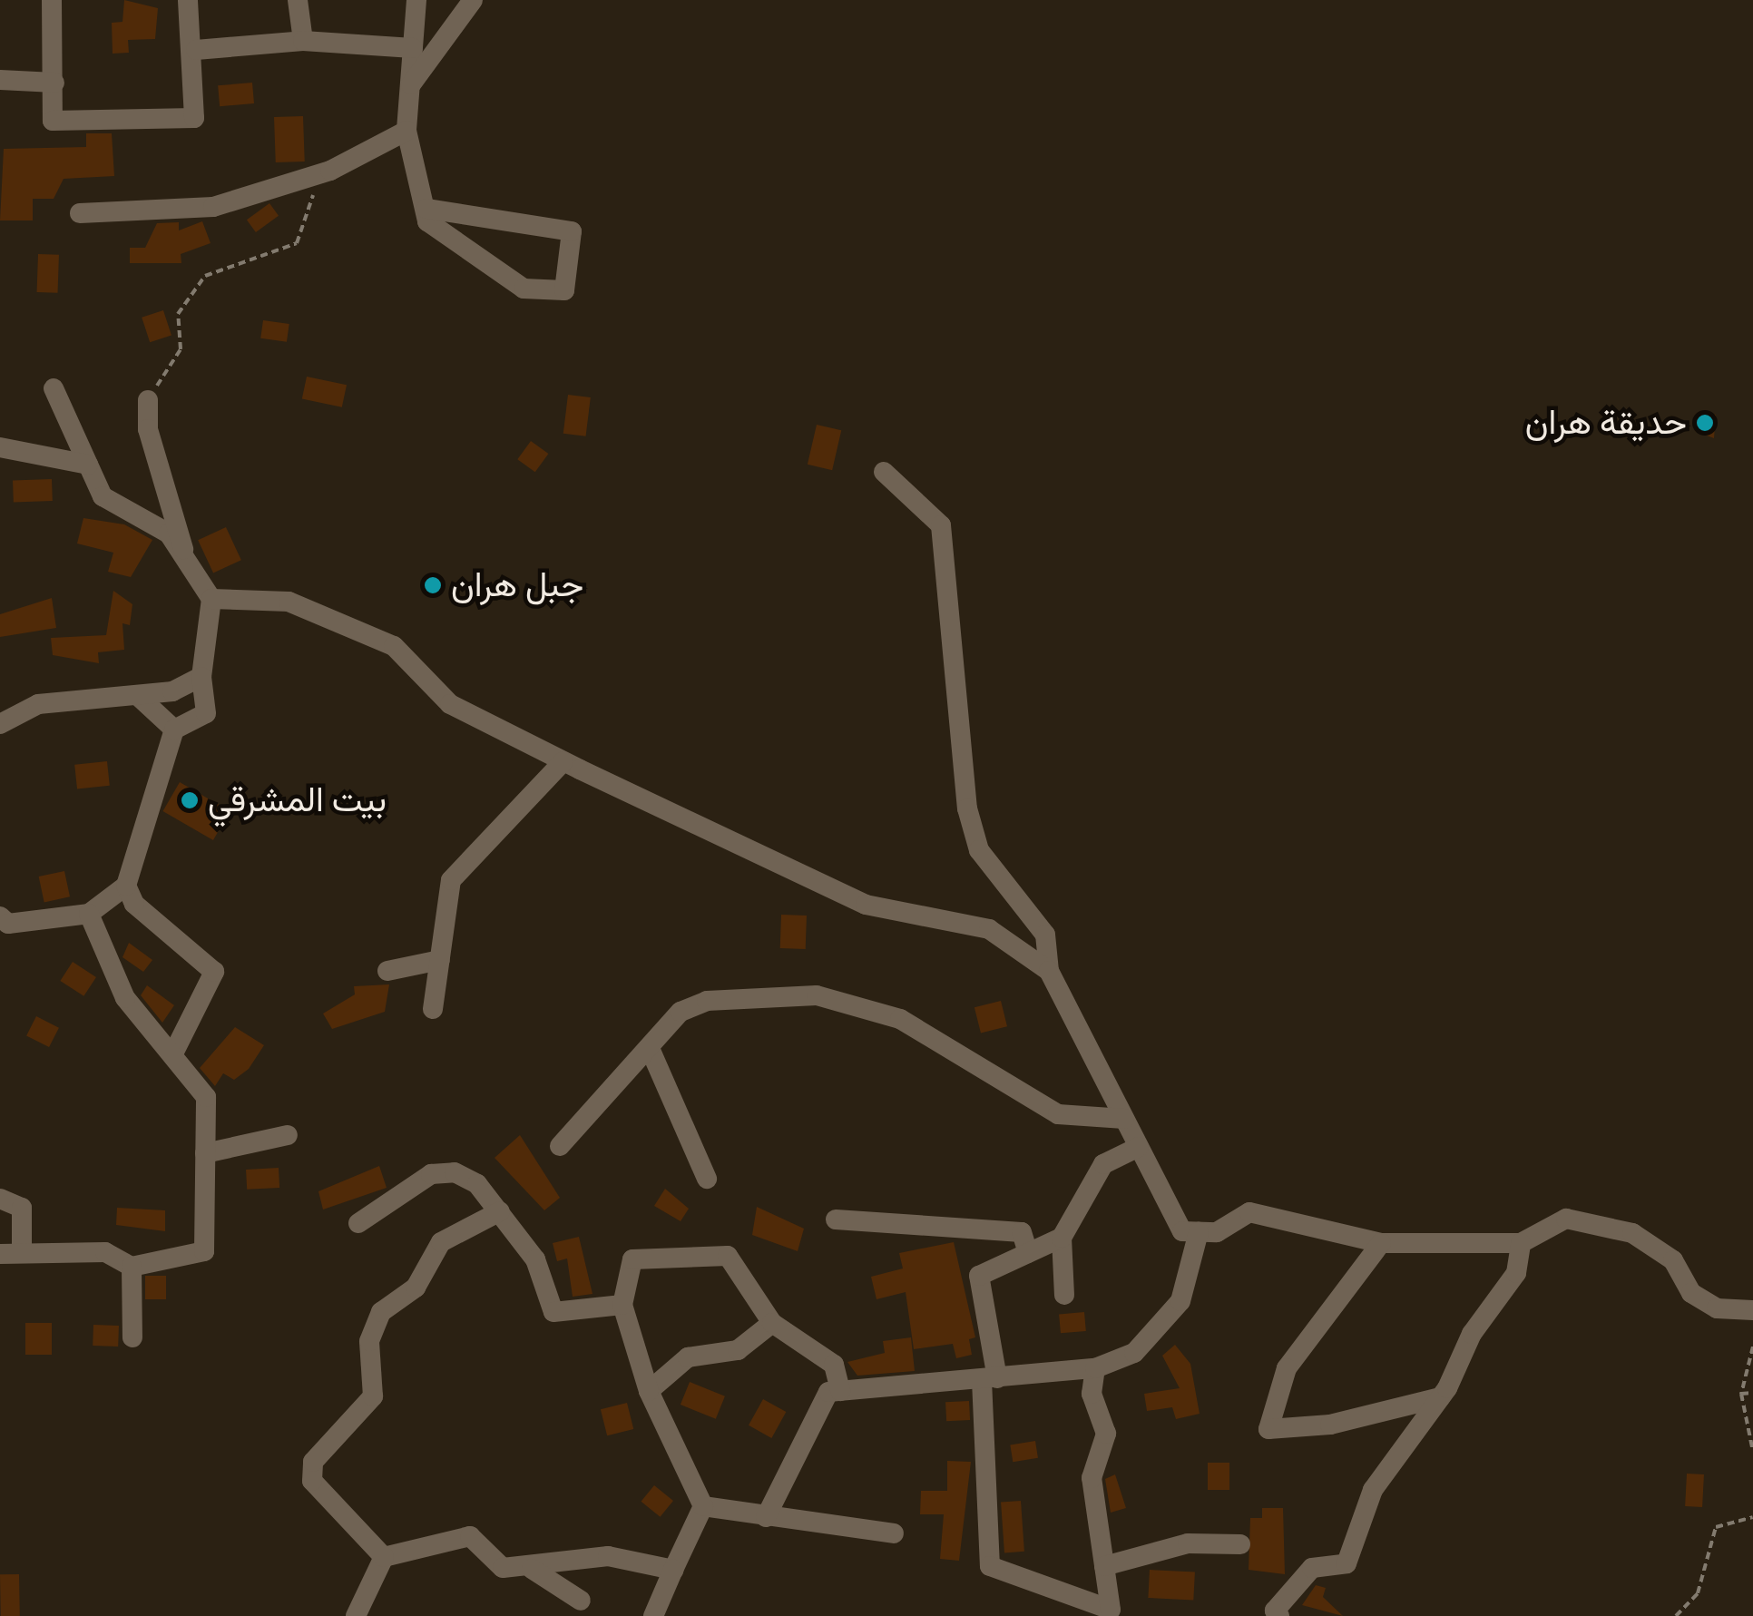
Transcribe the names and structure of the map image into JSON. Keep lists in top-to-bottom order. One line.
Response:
{"places":["حديقة هران","جبل هران","بيت المشرقي"]}
